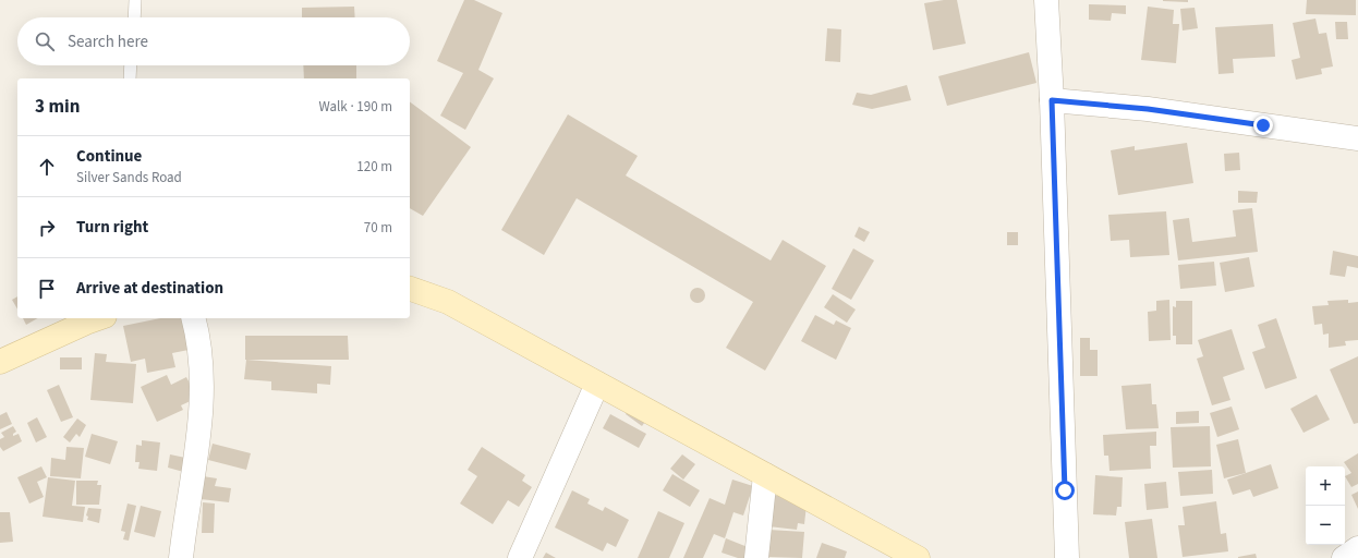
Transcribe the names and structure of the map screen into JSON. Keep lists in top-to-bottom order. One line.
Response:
{"page":{"search":"Search here","heading":["3 min","Walk · 190 m"],"list":[["Continue","Silver Sands Road","120 m"],["Turn right","70 m"],"Arrive at destination"],"map_buttons":["+","−"]}}
